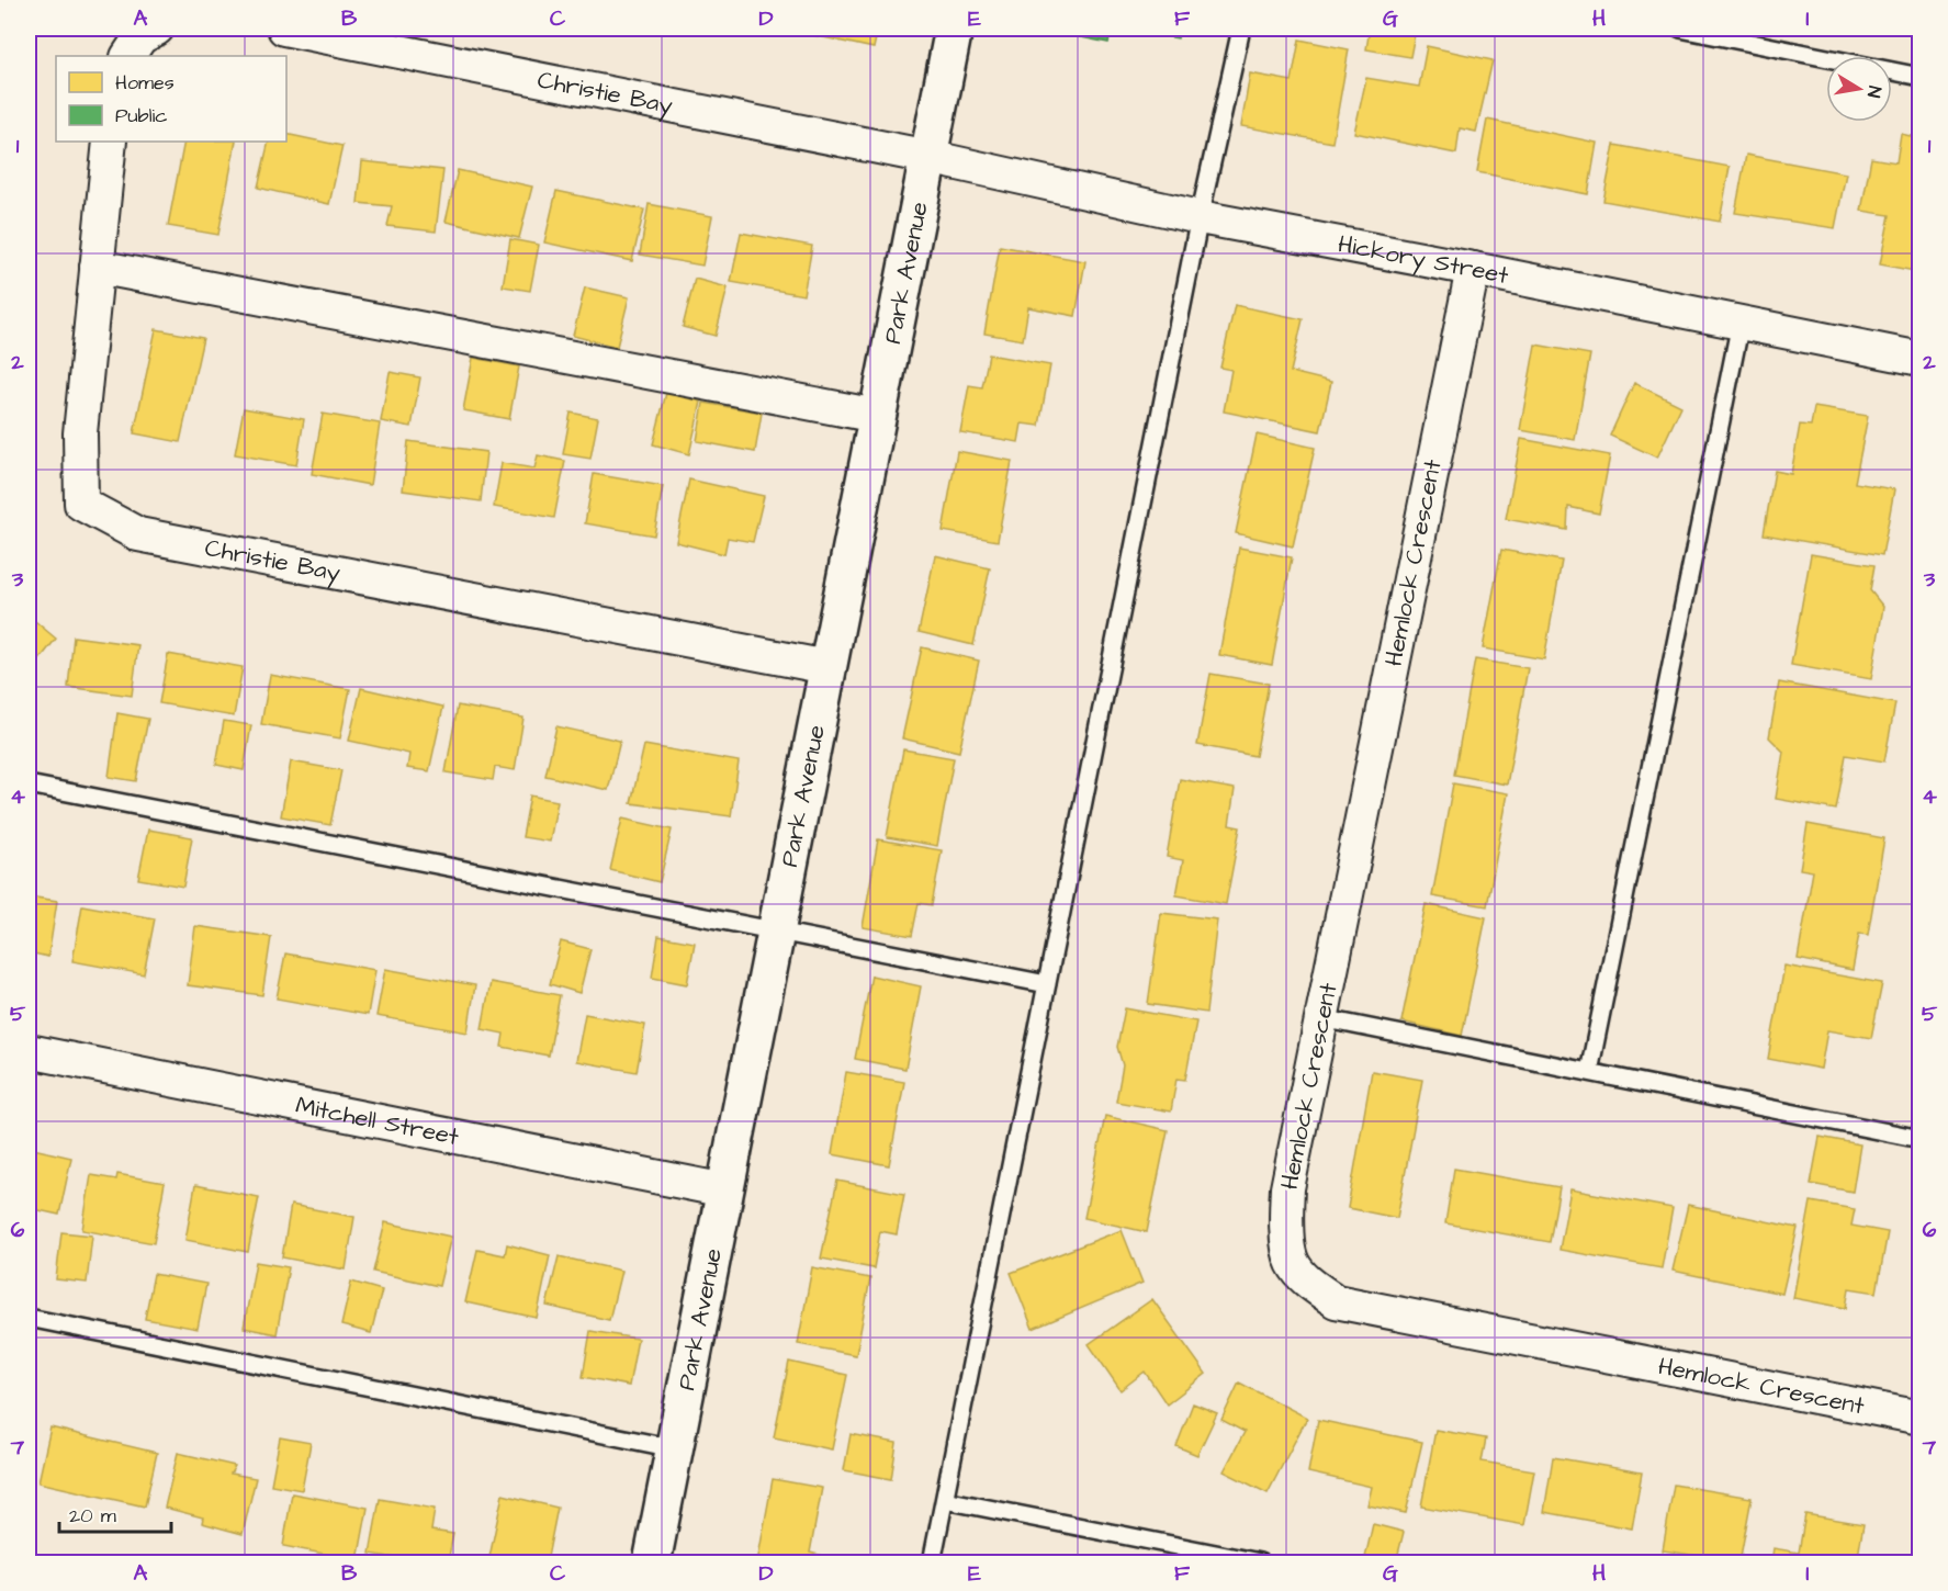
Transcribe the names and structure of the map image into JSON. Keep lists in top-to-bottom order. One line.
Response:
{"streets":{"street":["Christie Bay","Hickory Street","Park Avenue","Hemlock Crescent","Mitchell Street"]},"crossings":[["Christie Bay","Hickory Street"],["Christie Bay","Park Avenue"],["Hickory Street","Park Avenue"],["Hickory Street","Hemlock Crescent"],["Park Avenue","Mitchell Street"]],"legend":["Homes","Public"],"scale_bar":"20 m","north":"right","grid":{"columns":["A","B","C","D","E","F","G","H","I"],"rows":["1","2","3","4","5","6","7"]}}
